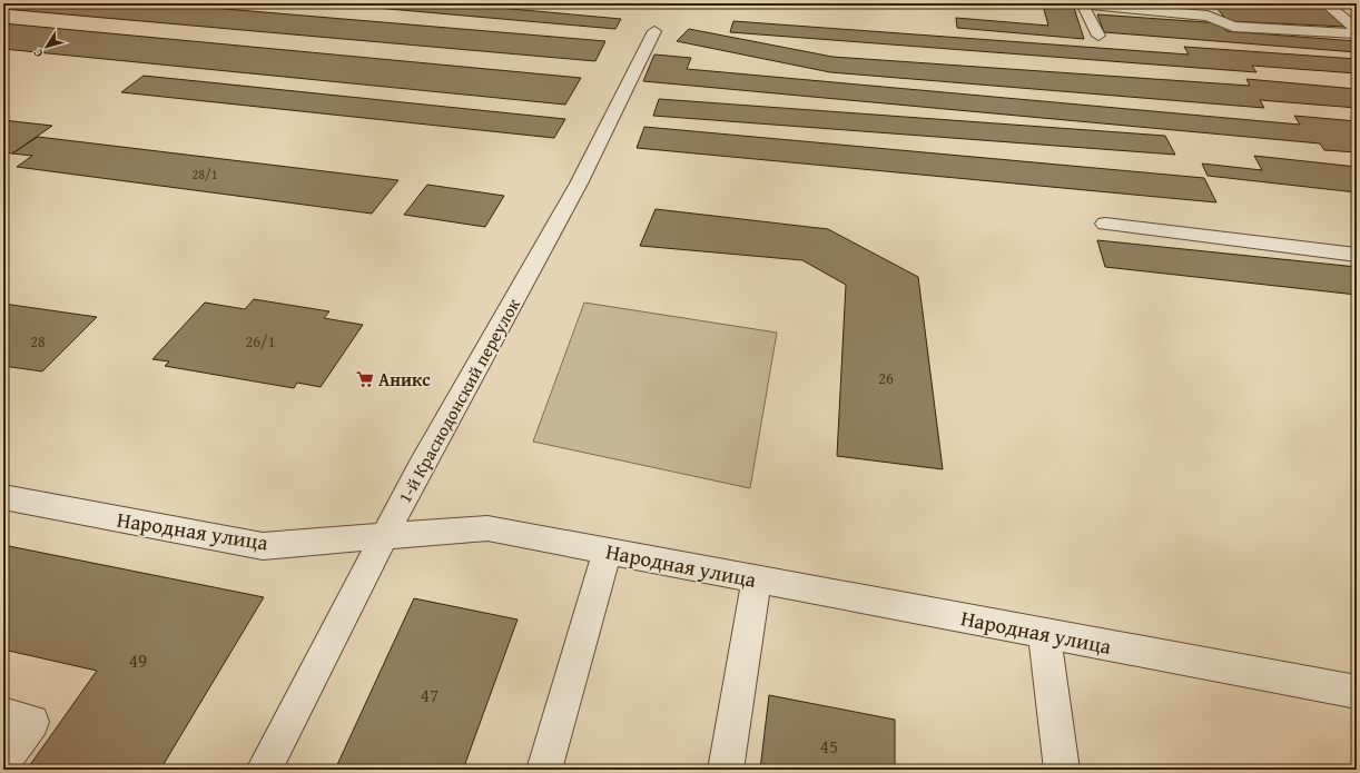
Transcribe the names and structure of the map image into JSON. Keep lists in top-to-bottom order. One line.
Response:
{"streets":{"street":["1-й Краснодонский переулок","Народная улица"]},"crossings":[["1-й Краснодонский переулок","Народная улица"]],"places":{"supermarket":["Аникс"]},"house_numbers":["28/1","28","26/1","26","49","47","45"],"north":"bottom left"}
